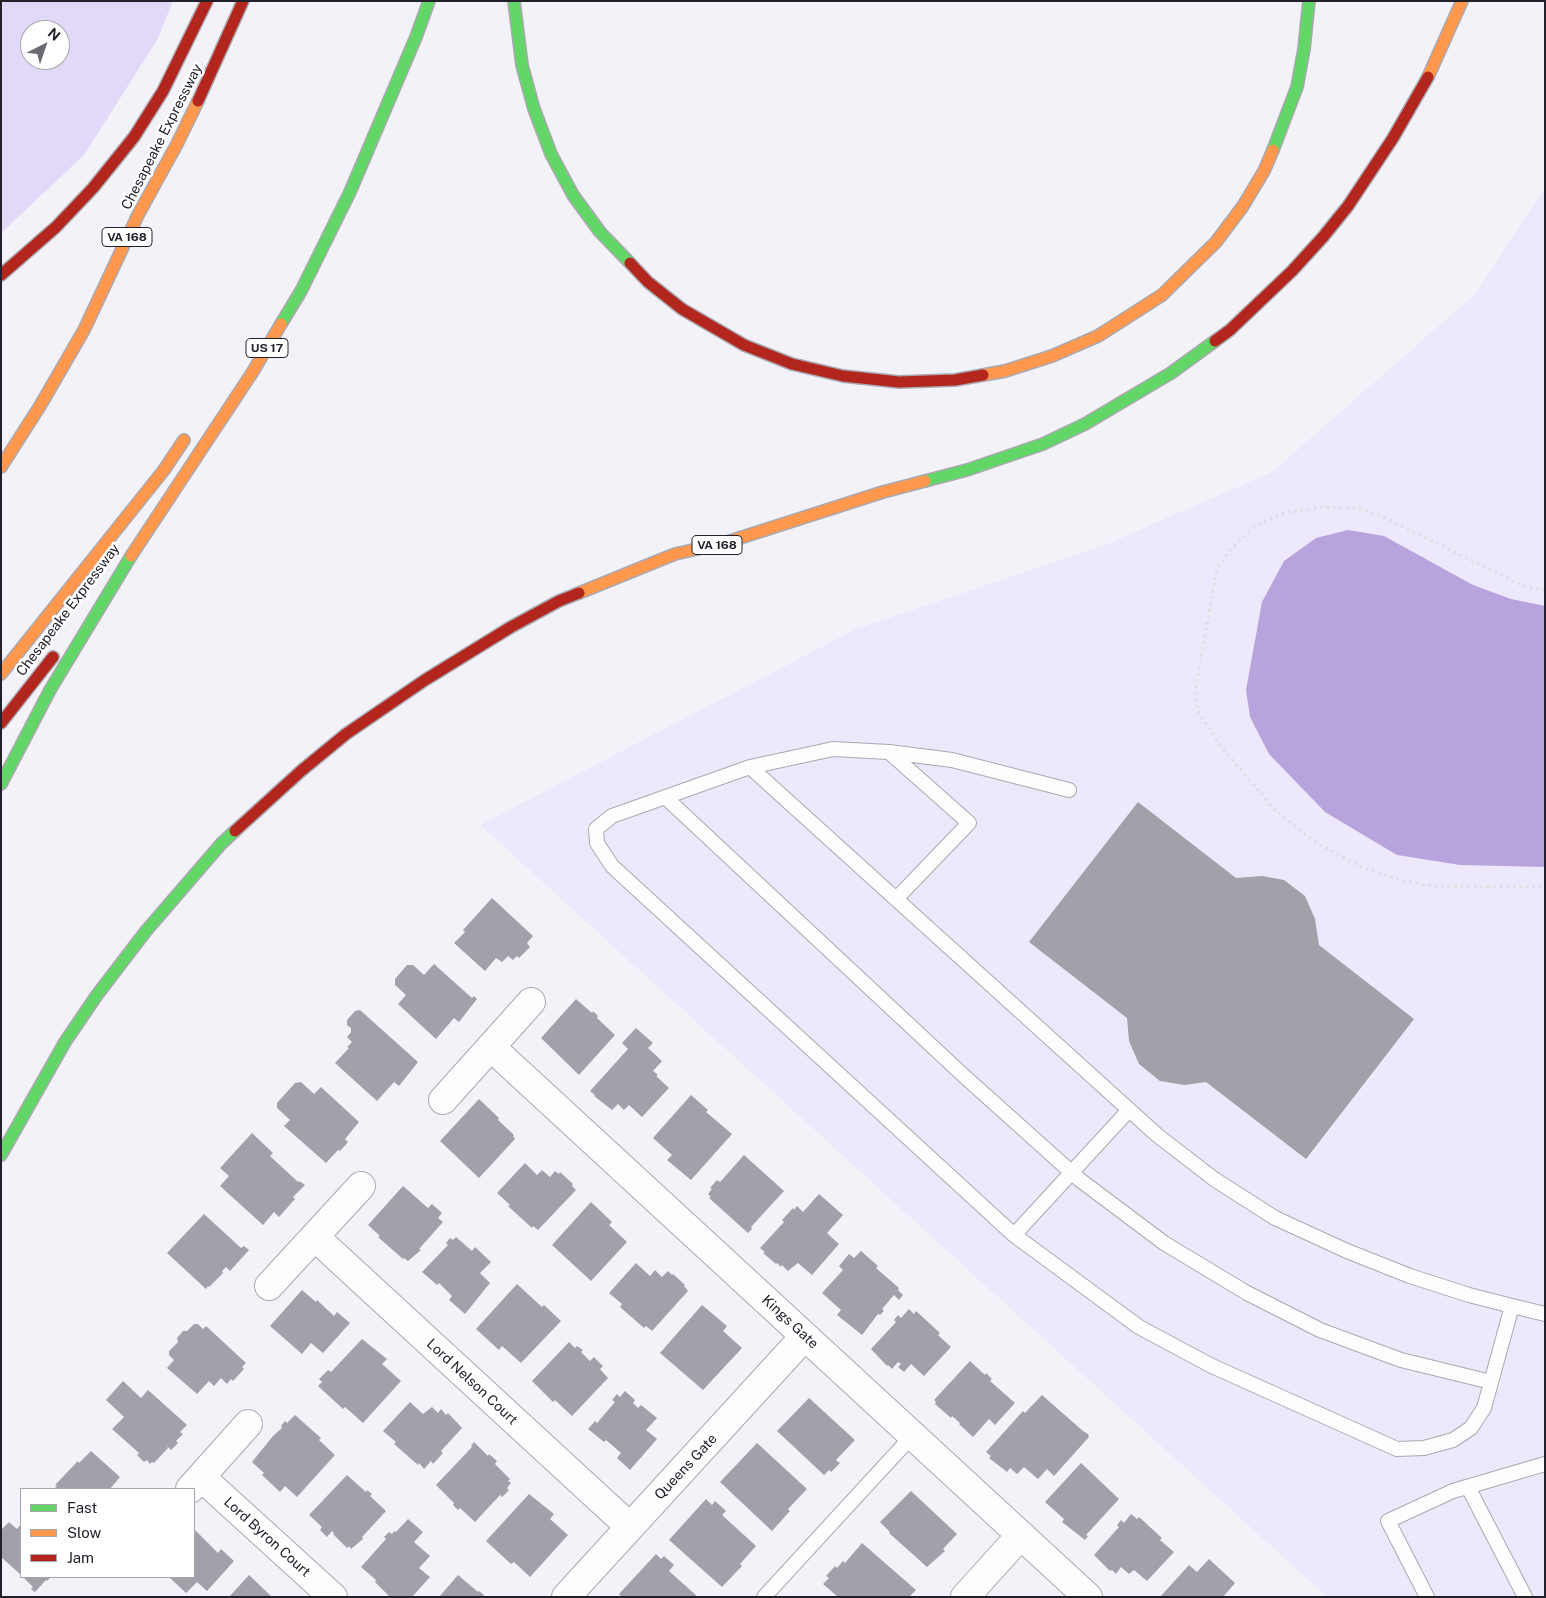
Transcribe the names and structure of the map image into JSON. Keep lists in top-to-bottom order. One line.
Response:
{"streets":{"highway":["Chesapeake Expressway","VA 168","US 17"],"street":["Kings Gate","Lord Nelson Court","Queens Gate","Lord Byron Court"]},"crossings":[["Chesapeake Expressway","US 17"],["Kings Gate","Queens Gate"],["Lord Nelson Court","Queens Gate"]],"legend":["Fast","Slow","Jam"],"north":"top right"}
